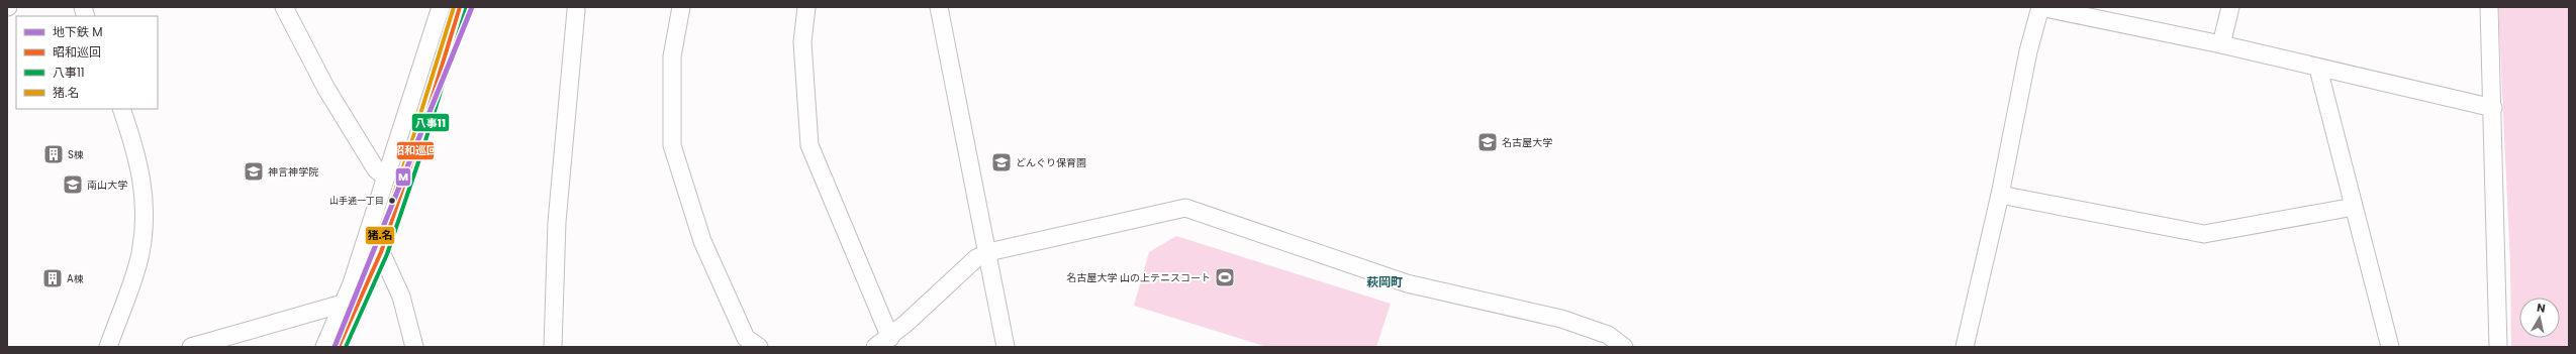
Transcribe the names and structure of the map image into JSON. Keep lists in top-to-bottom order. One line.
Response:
{"districts":["萩岡町"],"places":{"school or university":["名古屋大学","どんぐり保育園","神言神学院","南山大学"],"building":["S棟","A棟"],"other":["山手通一丁目"],"sports":["名古屋大学 山の上テニスコート"]},"lines":["metro line M","transit line 昭和巡回","transit line 猪.名","transit line 八事11"],"legend":["地下鉄 M","昭和巡回","八事11","猪.名"],"north":"top"}
